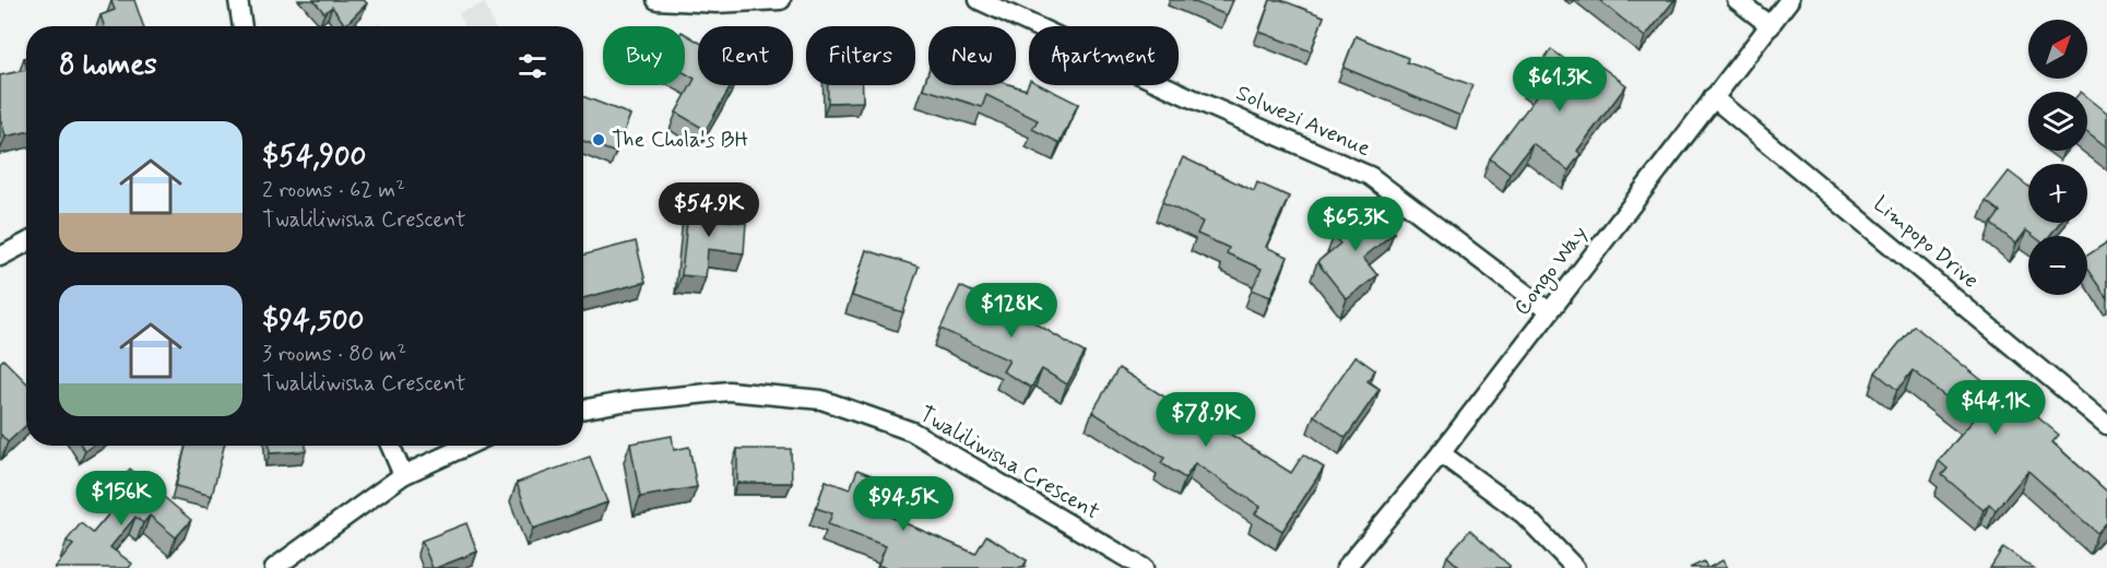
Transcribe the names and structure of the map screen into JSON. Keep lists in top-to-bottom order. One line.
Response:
{"streets":{"street":["Solwezi Avenue","Limpopo Drive","Congo Way","Twaliliwisha Crescent"]},"crossings":[["Solwezi Avenue","Congo Way"],["Limpopo Drive","Congo Way"]],"places":["The Chola's BH"],"north":"top right","page":{"map_buttons":["+","−"],"chip":["Buy","Rent","Filters","New","Apartment"],"heading":"8 homes","price":["$61.3K","$54.9K","$65.3K","$128K","$44.1K","$78.9K","$156K","$94.5K"],"list":[{"name":"$54,900","note":"2 rooms · 62 m² · Twaliliwisha Crescent"},{"name":"$94,500","note":"3 rooms · 80 m² · Twaliliwisha Crescent"}]}}
